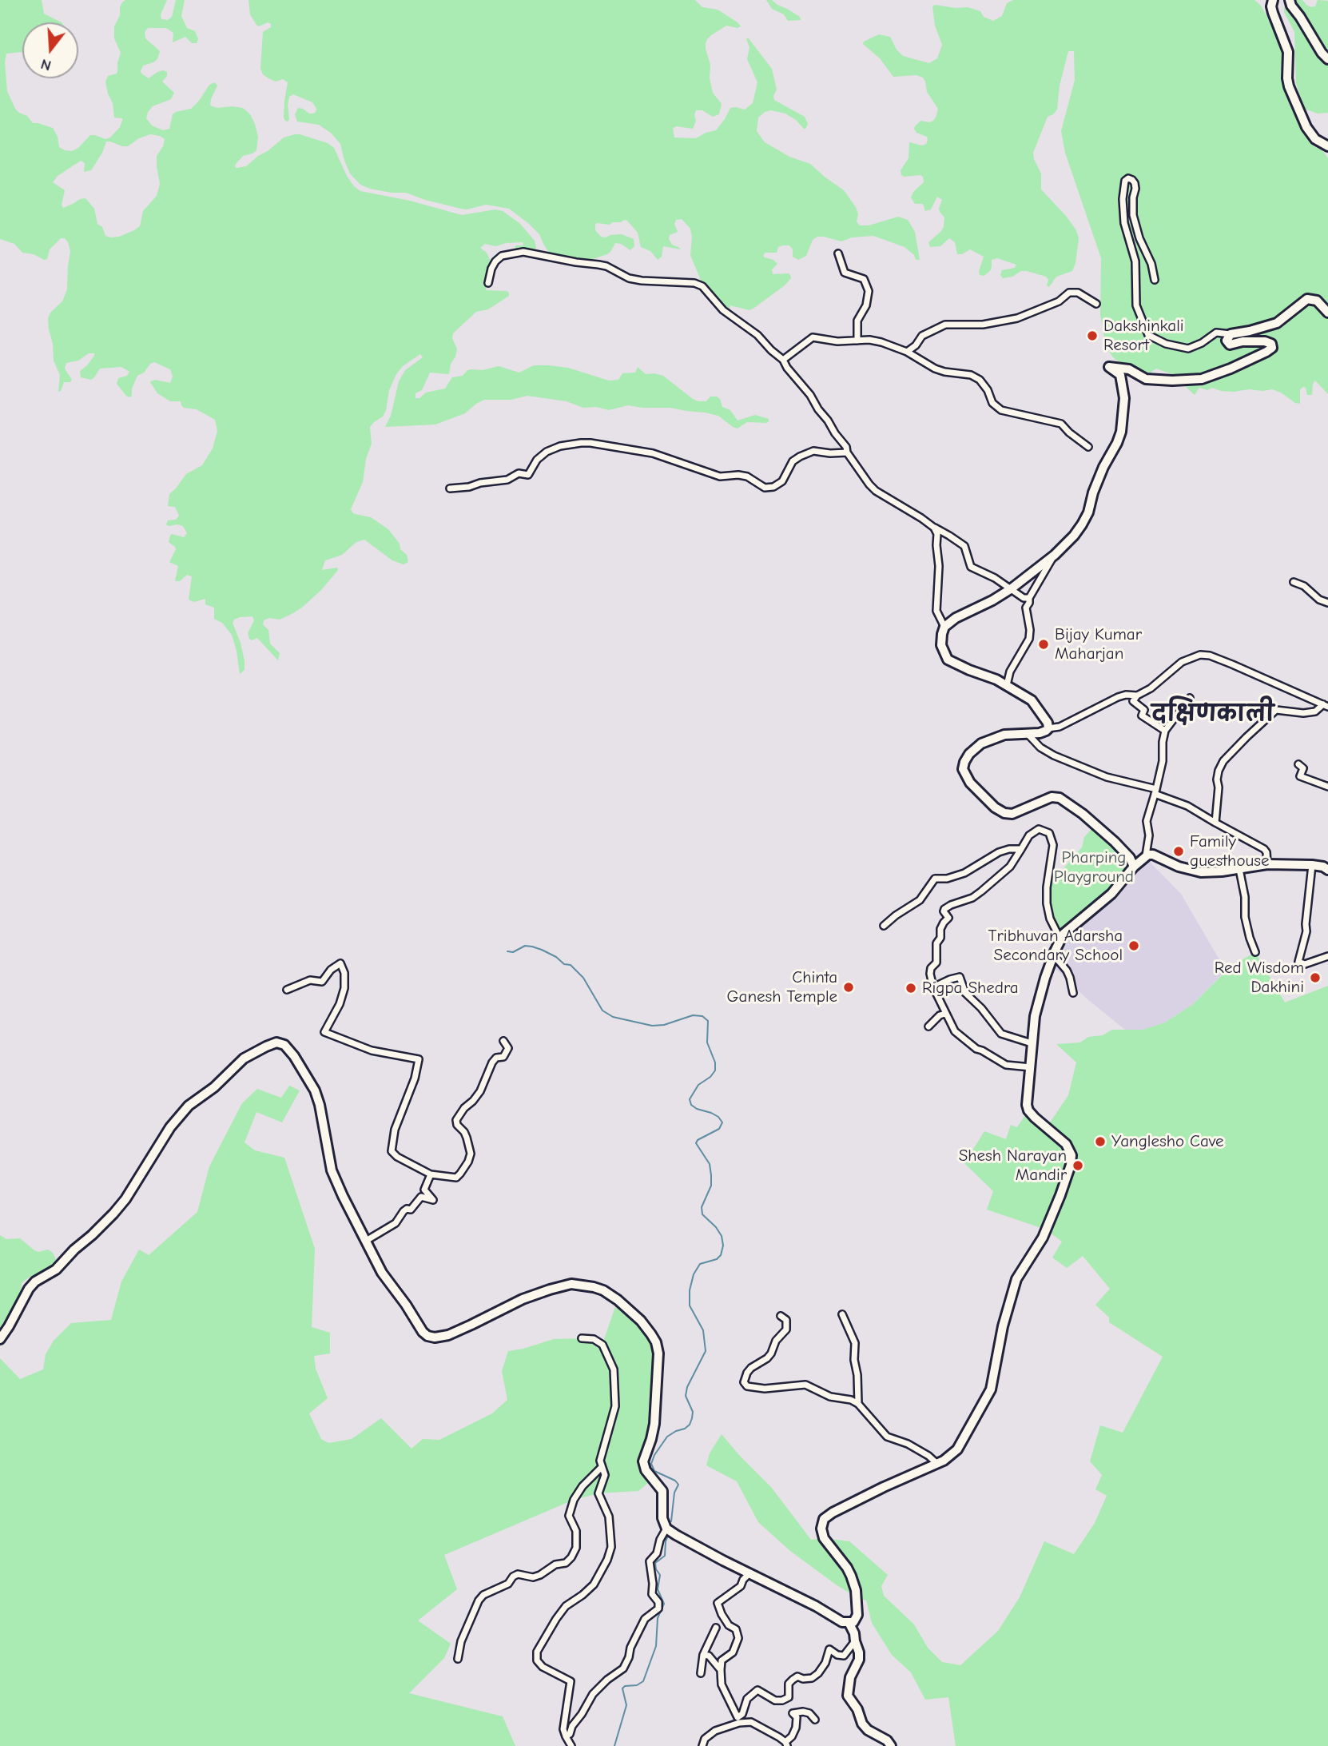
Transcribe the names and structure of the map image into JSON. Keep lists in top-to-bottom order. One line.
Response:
{"districts":["दक्षि‍णकाली"],"parks":["Pharping Playground"],"places":["Dakshinkali Resort","Bijay Kumar Maharjan","Family guesthouse","Tribhuvan Adarsha Secondary School","Red Wisdom Dakhini","Chinta Ganesh Temple","Rigpa Shedra","Yanglesho Cave","Shesh Narayan Mandir"],"north":"bottom"}
